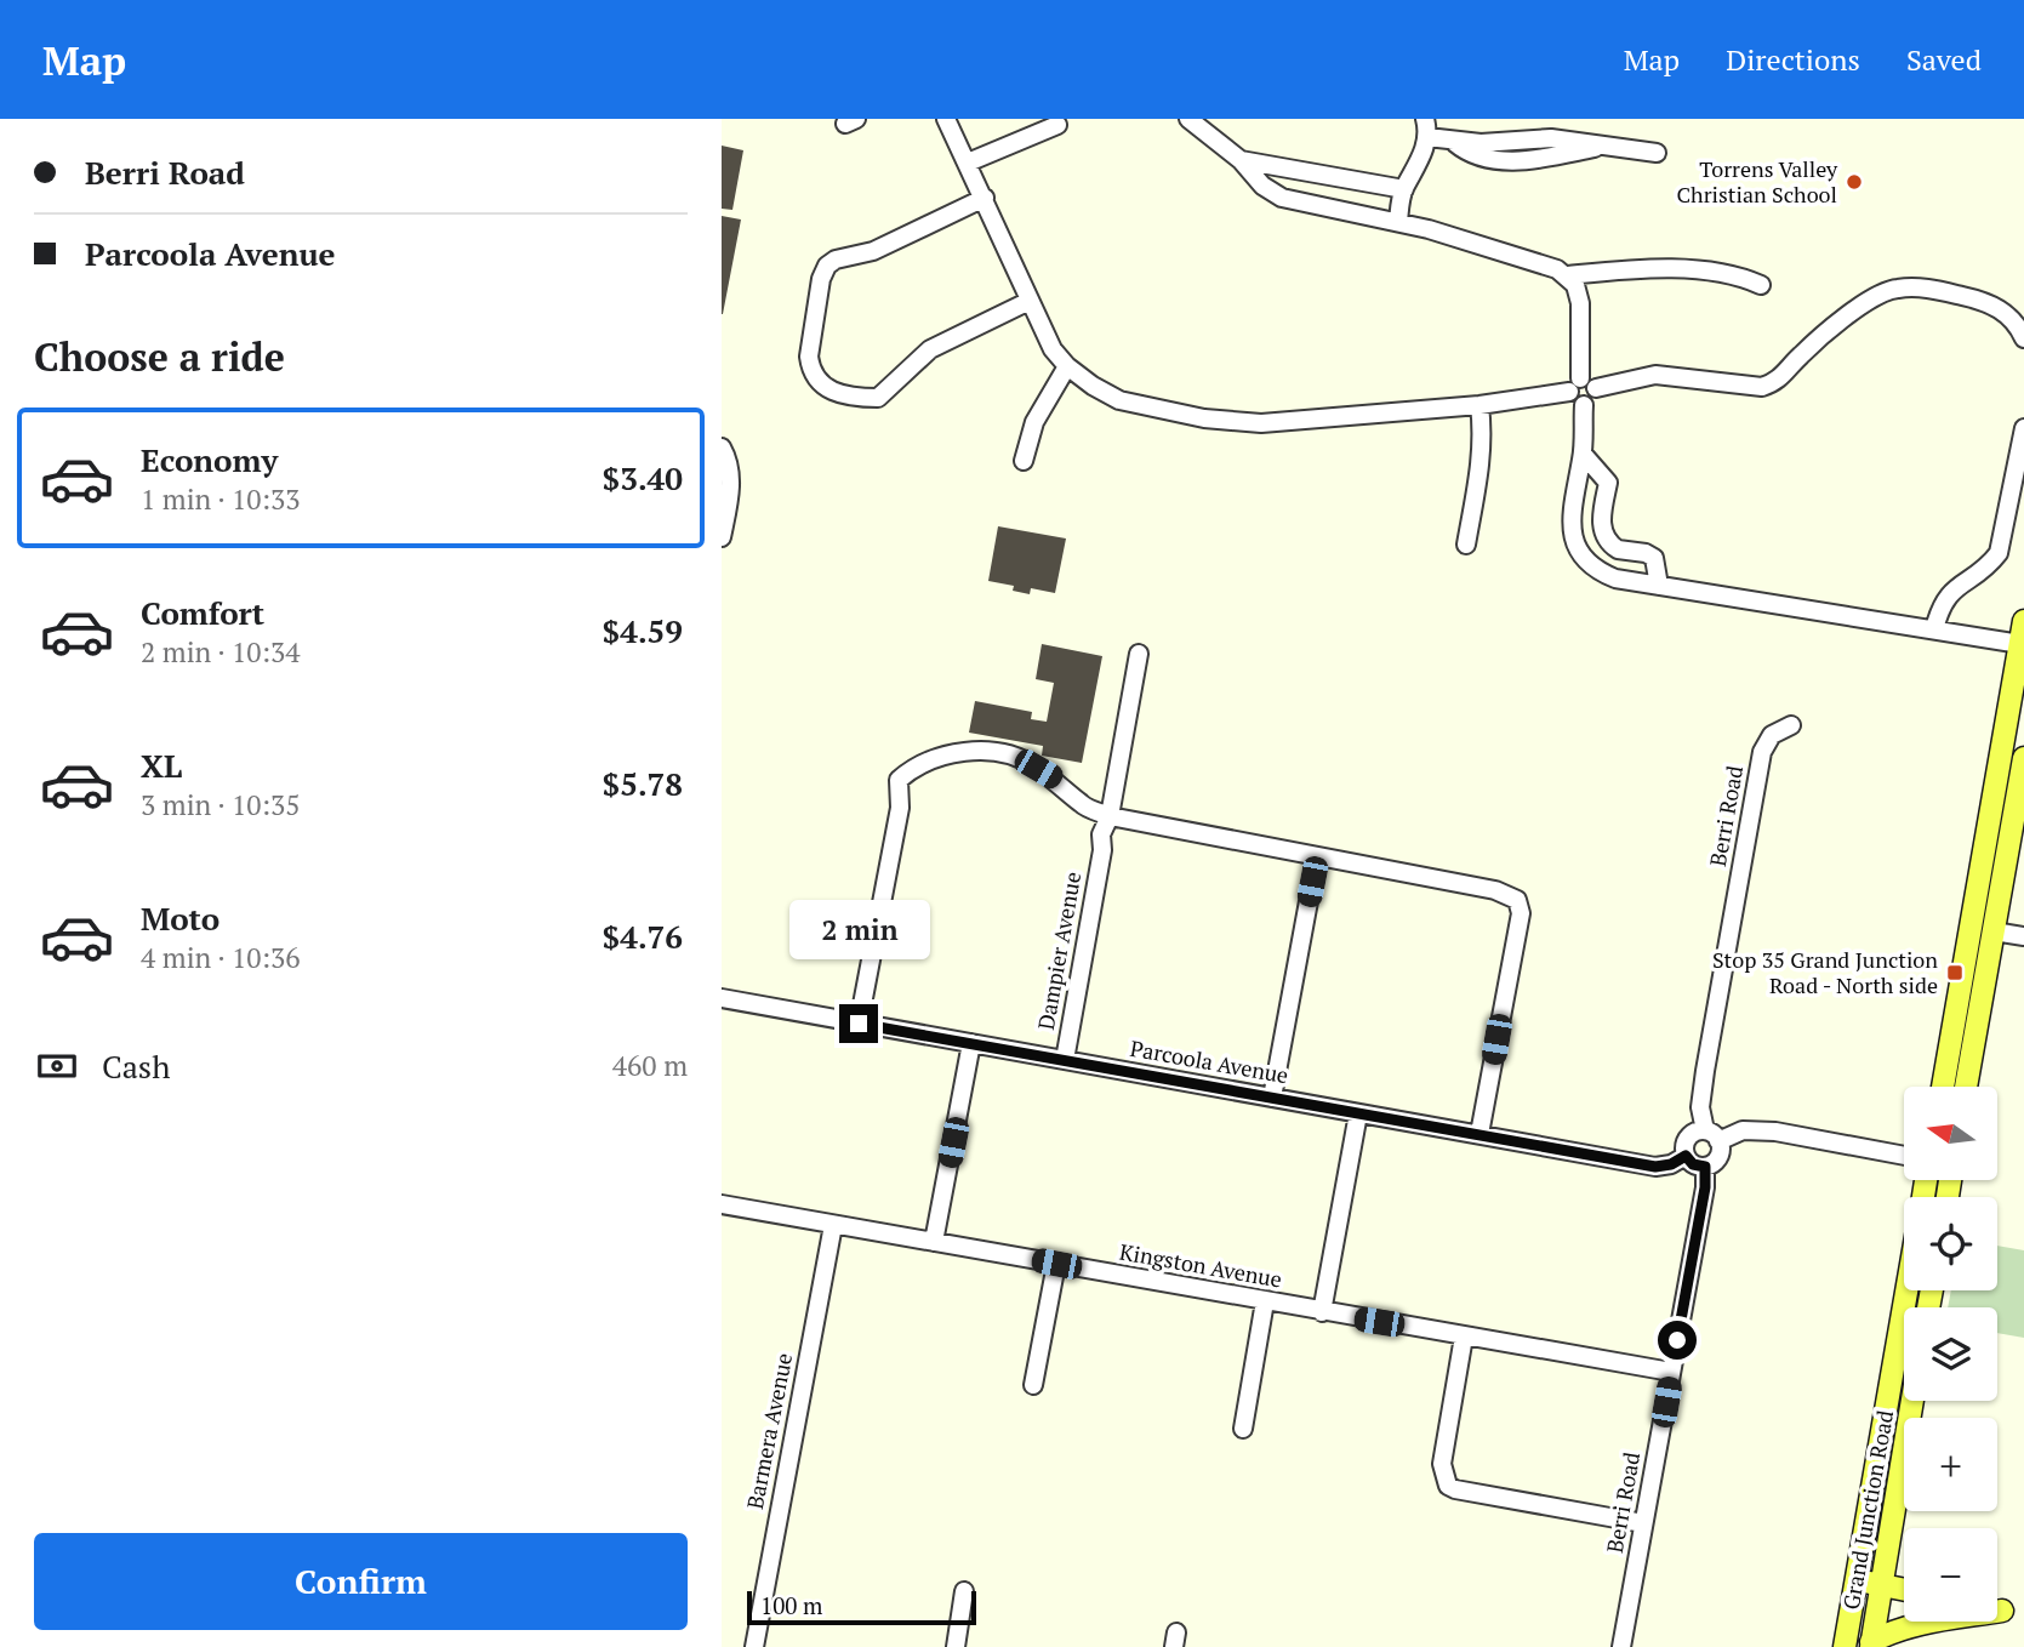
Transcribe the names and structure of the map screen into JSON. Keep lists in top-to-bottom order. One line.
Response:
{"streets":{"main road":["Grand Junction Road"],"street":["Berri Road","Dampier Avenue","Parcoola Avenue","Kingston Avenue","Barmera Avenue"]},"crossings":[["Berri Road","Parcoola Avenue"],["Berri Road","Kingston Avenue"],["Dampier Avenue","Parcoola Avenue"],["Kingston Avenue","Barmera Avenue"]],"places":{"other":["Torrens Valley Christian School"],"transit":["Stop 35 Grand Junction Road - North side"]},"scale_bar":"100 m","north":"left","page":{"header":"Map","nav":["Map","Directions","Saved"],"banner":["Berri Road","Parcoola Avenue"],"heading":"Choose a ride","list":[{"name":"Economy","note":"1 min · 10:33","value":"$3.40"},{"name":"Comfort","note":"2 min · 10:34","value":"$4.59"},{"name":"XL","note":"3 min · 10:35","value":"$5.78"},{"name":"Moto","note":"4 min · 10:36","value":"$4.76"}],"bubble":"2 min","pay":["Cash","460 m"],"map_buttons":["+","−"],"buttons":"Confirm","scale":"100 m"}}
